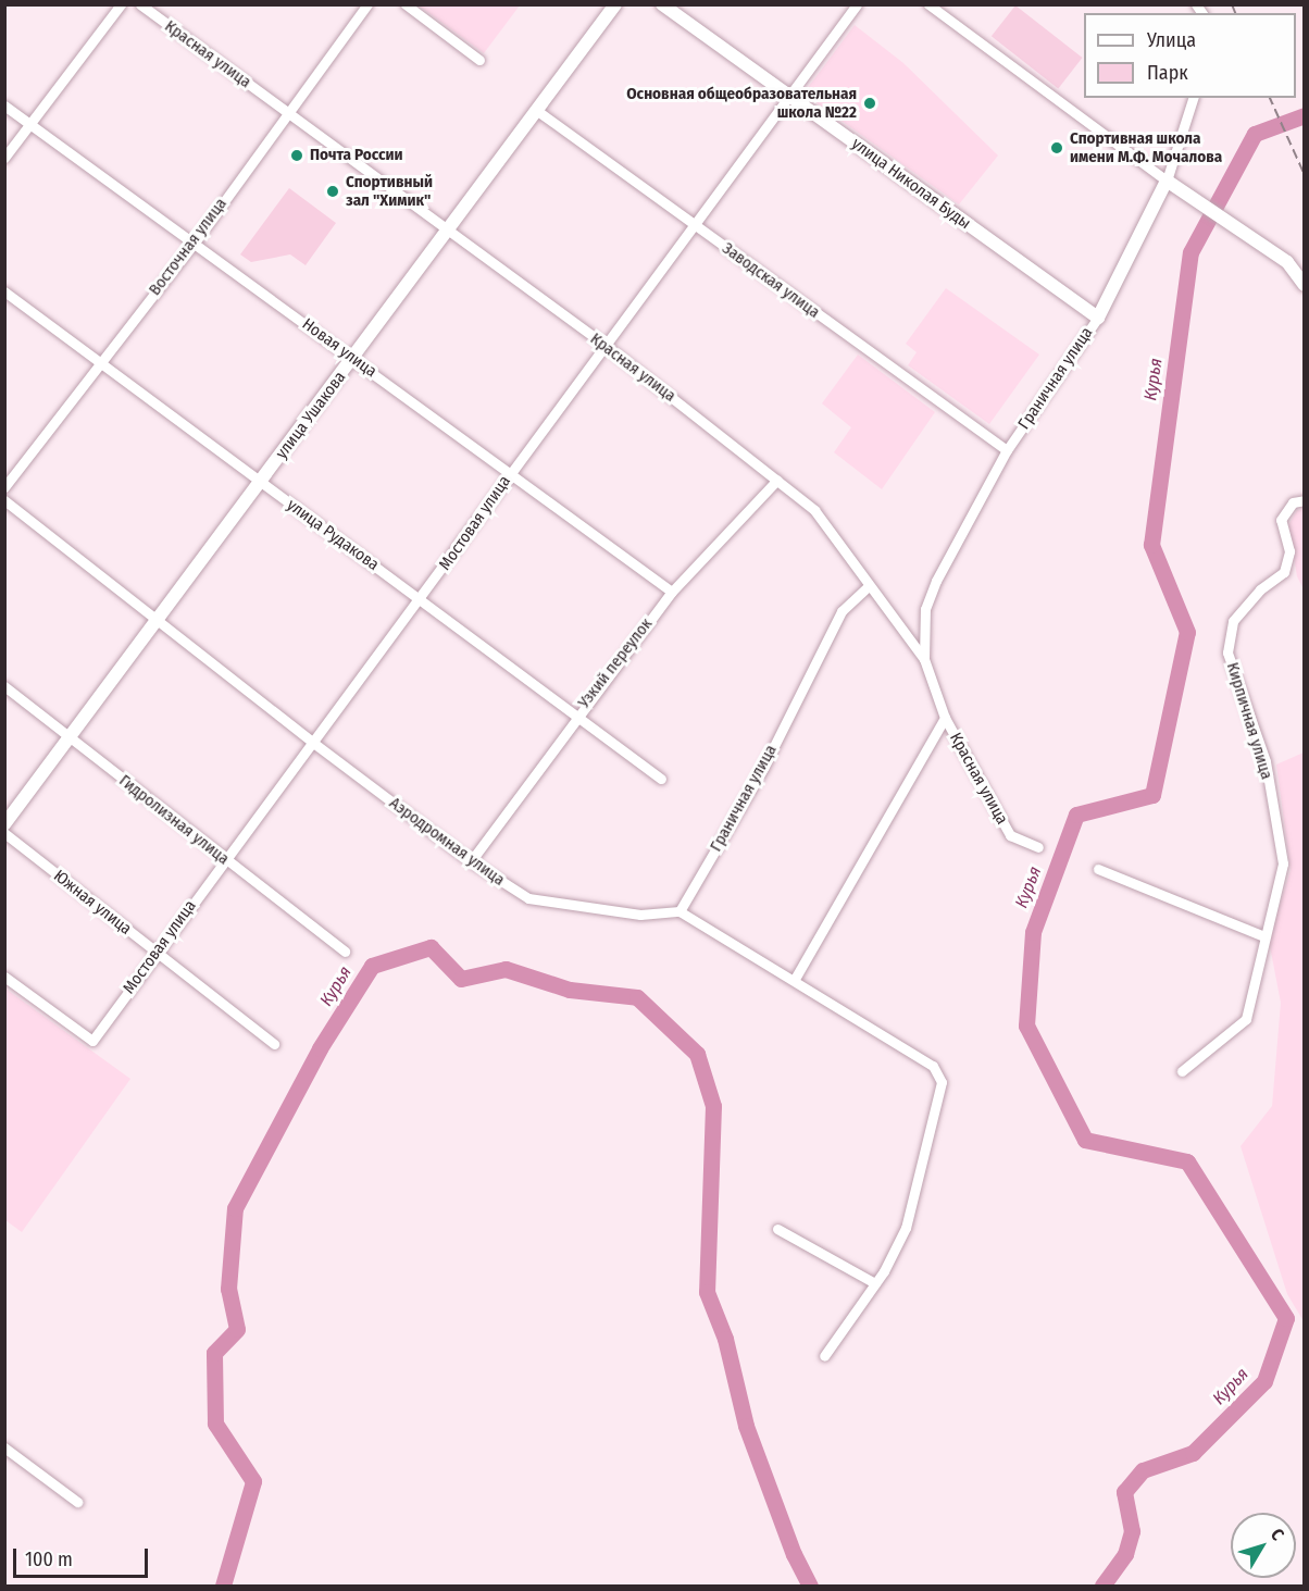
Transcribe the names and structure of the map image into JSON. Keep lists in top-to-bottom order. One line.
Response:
{"streets":{"street":["Красная улица","улица Николая Буды","Восточная улица","Заводская улица","Новая улица","Граничная улица","улица Ушакова","Мостовая улица","улица Рудакова","Узкий переулок","Кирпичная улица","Гидролизная улица","Аэродромная улица","Южная улица"]},"crossings":[["Красная улица","Восточная улица"],["Красная улица","Граничная улица"],["Красная улица","улица Ушакова"],["Красная улица","Мостовая улица"],["Красная улица","Узкий переулок"],["улица Николая Буды","Граничная улица"],["улица Николая Буды","Мостовая улица"],["Восточная улица","Новая улица"],["Восточная улица","улица Рудакова"],["Заводская улица","Граничная улица"],["Заводская улица","улица Ушакова"],["Заводская улица","Мостовая улица"],["Новая улица","улица Ушакова"],["Новая улица","Мостовая улица"],["Новая улица","Узкий переулок"],["Граничная улица","Аэродромная улица"],["улица Ушакова","улица Рудакова"],["улица Ушакова","Гидролизная улица"],["улица Ушакова","Аэродромная улица"],["Мостовая улица","улица Рудакова"],["Мостовая улица","Гидролизная улица"],["Мостовая улица","Аэродромная улица"],["Мостовая улица","Южная улица"],["улица Рудакова","Узкий переулок"],["Узкий переулок","Аэродромная улица"]],"water":["Курья"],"places":["Основная общеобразовательная школа №22","Спортивная школа имени М.Ф. Мочалова","Почта России","Спортивный зал \"Химик\""],"legend":["Улица","Парк"],"scale_bar":"100 m","north":"top right"}
